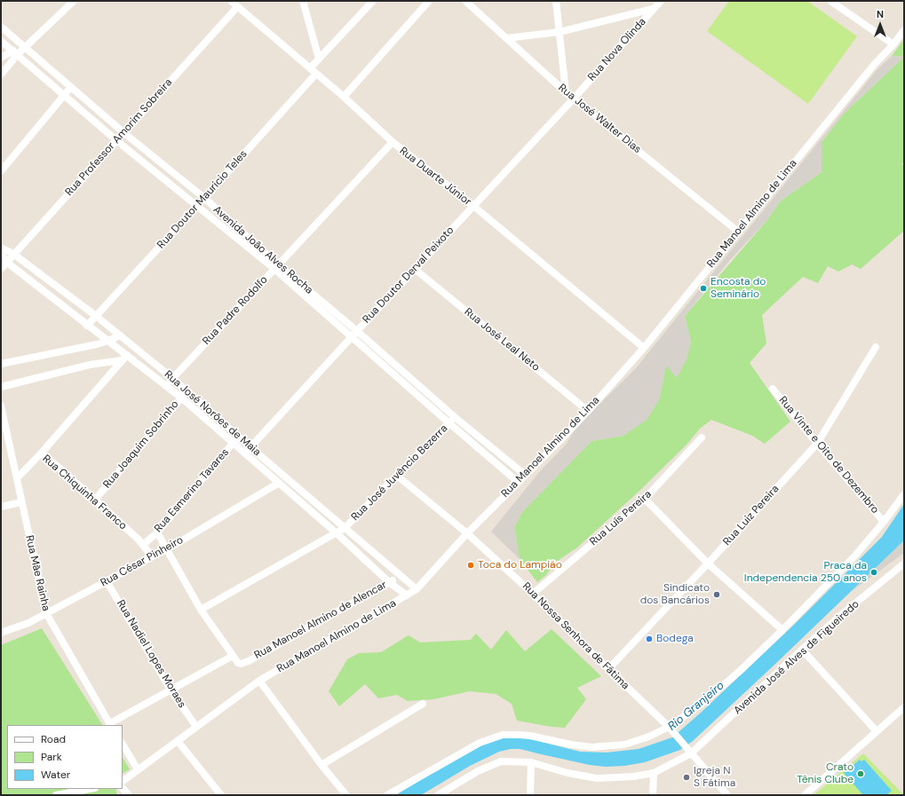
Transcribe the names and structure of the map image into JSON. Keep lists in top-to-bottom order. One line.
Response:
{"streets":{"street":["Rua Nova Olinda","Rua José Walter Dias","Rua Professor Amorim Sobreira","Rua Duarte Júnior","Rua Doutor Mauricio Teles","Rua Manoel Almino de Lima","Avenida João Alves Rocha","Rua Doutor Derval Peixoto","Rua Padre Rodolfo","Rua José Leal Neto","Rua José Norões de Maia","Rua Joaquim Sobrinho","Rua Vinte e Oito de Dezembro","Rua José Juvêncio Bezerra","Rua Esmerino Tavares","Rua Chiquinha Franco","Rua Luiz Pereira","Rua Luís Pereira","Rua César Pinheiro","Rua Mãe Rainha","Rua Manoel Almino de Alencar","Rua Nossa Senhora de Fátima","Rua Nadiel Lopes Moraes","Avenida José Alves de Figueiredo"]},"crossings":[["Rua Nova Olinda","Rua José Walter Dias"],["Rua Nova Olinda","Rua Doutor Derval Peixoto"],["Rua José Walter Dias","Rua Manoel Almino de Lima"],["Rua José Walter Dias","Rua Doutor Derval Peixoto"],["Rua Professor Amorim Sobreira","Rua Duarte Júnior"],["Rua Professor Amorim Sobreira","Avenida João Alves Rocha"],["Rua Professor Amorim Sobreira","Rua José Norões de Maia"],["Rua Duarte Júnior","Rua Doutor Mauricio Teles"],["Rua Duarte Júnior","Rua Manoel Almino de Lima"],["Rua Duarte Júnior","Rua Doutor Derval Peixoto"],["Rua Duarte Júnior","Rua Padre Rodolfo"],["Rua Doutor Mauricio Teles","Avenida João Alves Rocha"],["Rua Doutor Mauricio Teles","Rua José Norões de Maia"],["Rua Manoel Almino de Lima","Avenida João Alves Rocha"],["Rua Manoel Almino de Lima","Rua José Leal Neto"],["Rua Manoel Almino de Lima","Rua José Norões de Maia"],["Rua Manoel Almino de Lima","Rua Nossa Senhora de Fátima"],["Rua Manoel Almino de Lima","Rua Nadiel Lopes Moraes"],["Avenida João Alves Rocha","Rua Doutor Derval Peixoto"],["Avenida João Alves Rocha","Rua Padre Rodolfo"],["Avenida João Alves Rocha","Rua José Juvêncio Bezerra"],["Rua Doutor Derval Peixoto","Rua José Leal Neto"],["Rua Doutor Derval Peixoto","Rua José Norões de Maia"],["Rua Padre Rodolfo","Rua José Norões de Maia"],["Rua José Norões de Maia","Rua Joaquim Sobrinho"],["Rua José Norões de Maia","Rua José Juvêncio Bezerra"],["Rua José Norões de Maia","Rua Esmerino Tavares"],["Rua José Norões de Maia","Rua César Pinheiro"],["Rua José Norões de Maia","Rua Manoel Almino de Alencar"],["Rua Joaquim Sobrinho","Rua Chiquinha Franco"],["Rua Vinte e Oito de Dezembro","Rua Luiz Pereira"],["Rua José Juvêncio Bezerra","Rua Nossa Senhora de Fátima"],["Rua Esmerino Tavares","Rua Chiquinha Franco"],["Rua Chiquinha Franco","Rua César Pinheiro"],["Rua Chiquinha Franco","Rua Mãe Rainha"],["Rua Luiz Pereira","Rua Nossa Senhora de Fátima"],["Rua Luís Pereira","Rua Nossa Senhora de Fátima"],["Rua César Pinheiro","Rua Mãe Rainha"],["Rua César Pinheiro","Rua Nadiel Lopes Moraes"],["Rua Nossa Senhora de Fátima","Avenida José Alves de Figueiredo"]],"water":["Rio Granjeiro"],"places":["Encosta do Seminário","Toca do Lampião","Praca da Independencia 250 anos","Sindicato dos Bancários","Bodega","Crato Tênis Clube","Igreja N S Fátima"],"legend":["Road","Park","Water"],"north":"top"}
